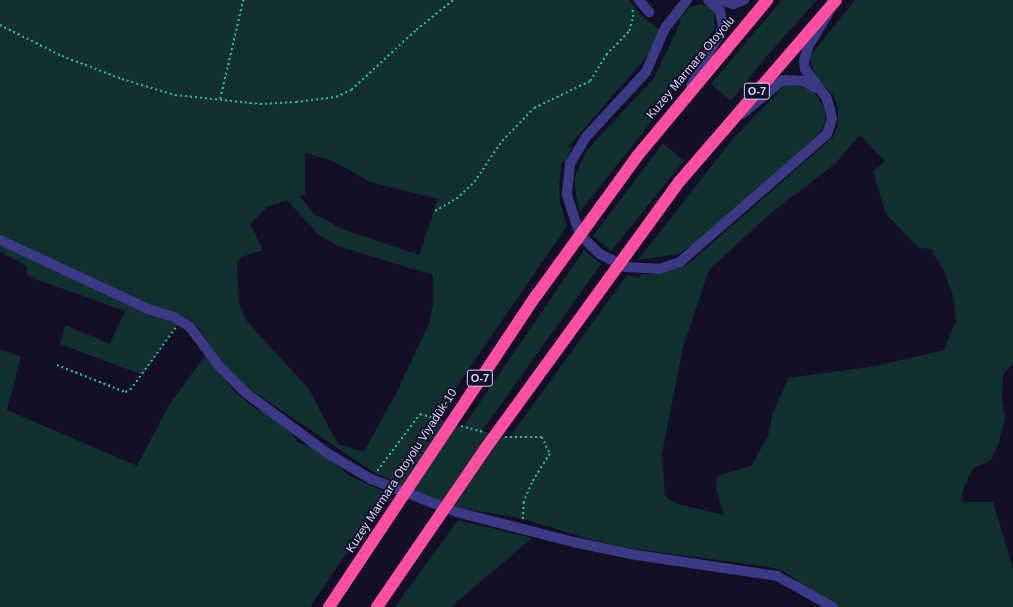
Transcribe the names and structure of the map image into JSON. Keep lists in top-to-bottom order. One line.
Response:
{"streets":{"highway":["Kuzey Marmara Otoyolu","O-7","Kuzey Marmara Otoyolu Viyadük-10"]},"crossings":[["Kuzey Marmara Otoyolu","Kuzey Marmara Otoyolu Viyadük-10"]]}
